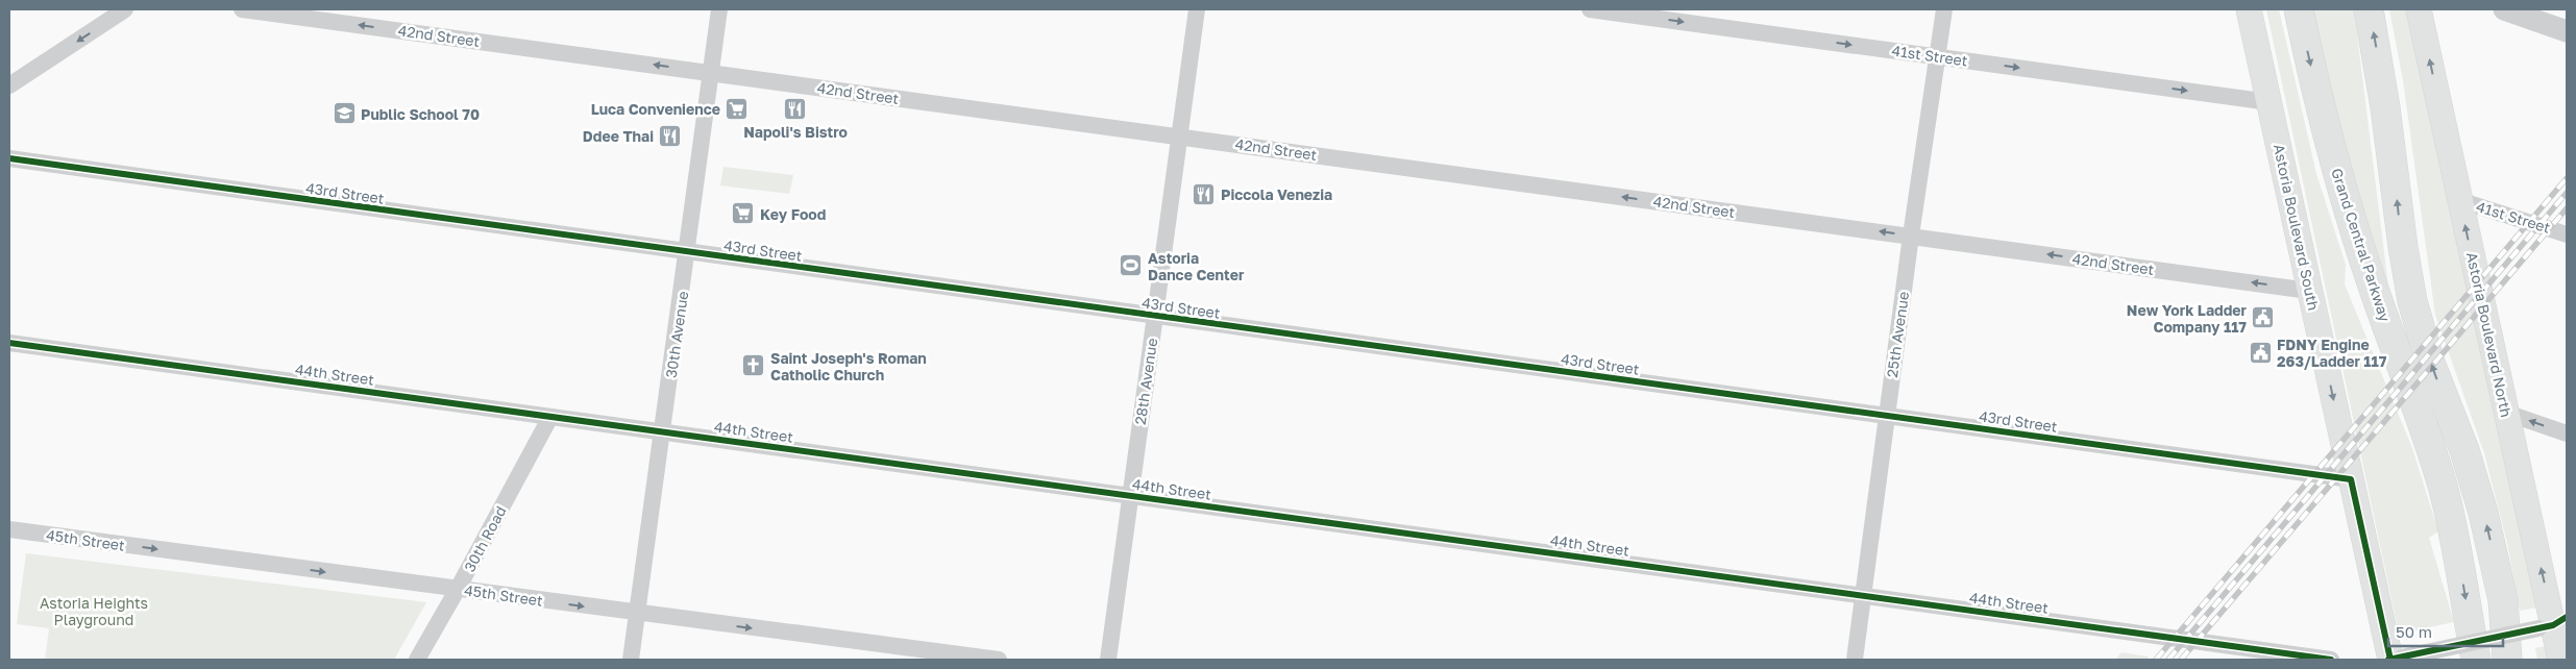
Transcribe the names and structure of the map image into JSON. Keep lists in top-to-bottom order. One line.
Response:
{"streets":{"highway":["Grand Central Parkway"],"main road":["Astoria Boulevard South","Astoria Boulevard North"],"street":["42nd Street","41st Street","43rd Street","30th Avenue","25th Avenue","44th Street","28th Avenue","30th Road","45th Street"]},"crossings":[["42nd Street","Astoria Boulevard South"],["42nd Street","30th Avenue"],["42nd Street","25th Avenue"],["42nd Street","28th Avenue"],["41st Street","Astoria Boulevard South"],["41st Street","25th Avenue"],["41st Street","Astoria Boulevard North"],["43rd Street","Astoria Boulevard South"],["43rd Street","30th Avenue"],["43rd Street","25th Avenue"],["43rd Street","28th Avenue"],["30th Avenue","44th Street"],["30th Avenue","45th Street"],["25th Avenue","44th Street"],["44th Street","28th Avenue"],["44th Street","30th Road"],["30th Road","45th Street"]],"one_way":["42nd Street","41st Street","Astoria Boulevard North","45th Street"],"parks":["Astoria Heights Playground"],"places":{"supermarket":["Luca Convenience","Key Food"],"restaurant":["Napoli's Bistro","Ddee Thai","Piccola Venezia"],"school or university":["Public School 70"],"sports":["Astoria Dance Center"],"public building":["New York Ladder Company 117","FDNY Engine 263/Ladder 117"],"church":["Saint Joseph's Roman Catholic Church"]},"scale_bar":"50 m"}
